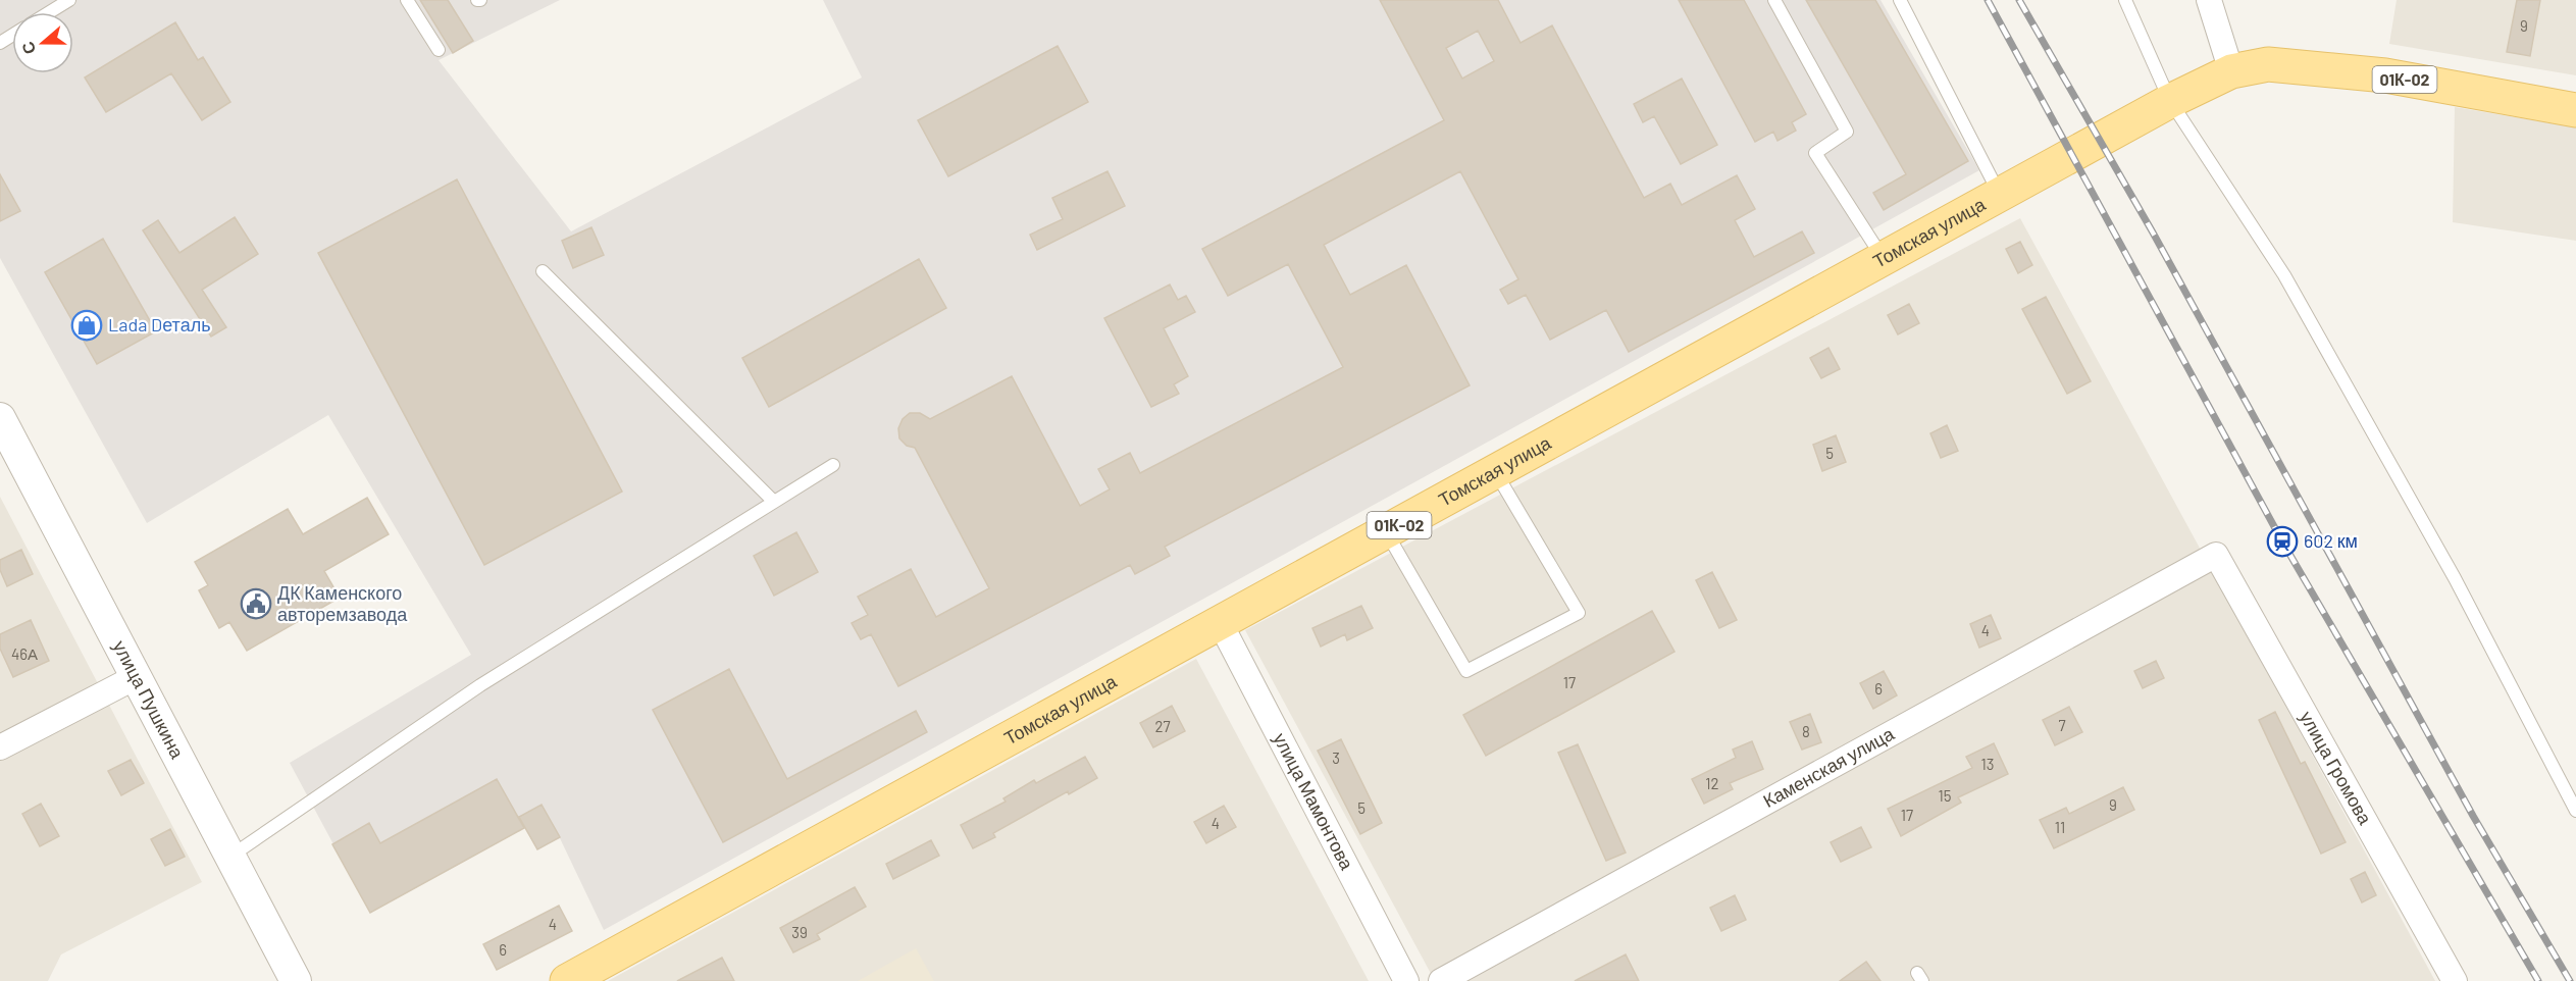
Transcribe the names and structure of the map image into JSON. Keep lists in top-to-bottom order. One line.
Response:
{"streets":{"main road":["01К-02","Томская улица"],"street":["улица Пушкина","Каменская улица","улица Громова","улица Мамонтова"]},"crossings":[["01К-02","Томская улица"],["Томская улица","улица Мамонтова"],["Каменская улица","улица Громова"]],"places":{"shop":["Lada Dеталь"],"station":["602 км"],"public building":["ДК Каменского авторемзавода"]},"house_numbers":["9","5","4","46А","17","6","7","27","8","3","13","12","15","9","5","17","4","11","4","39","6"],"north":"left"}
